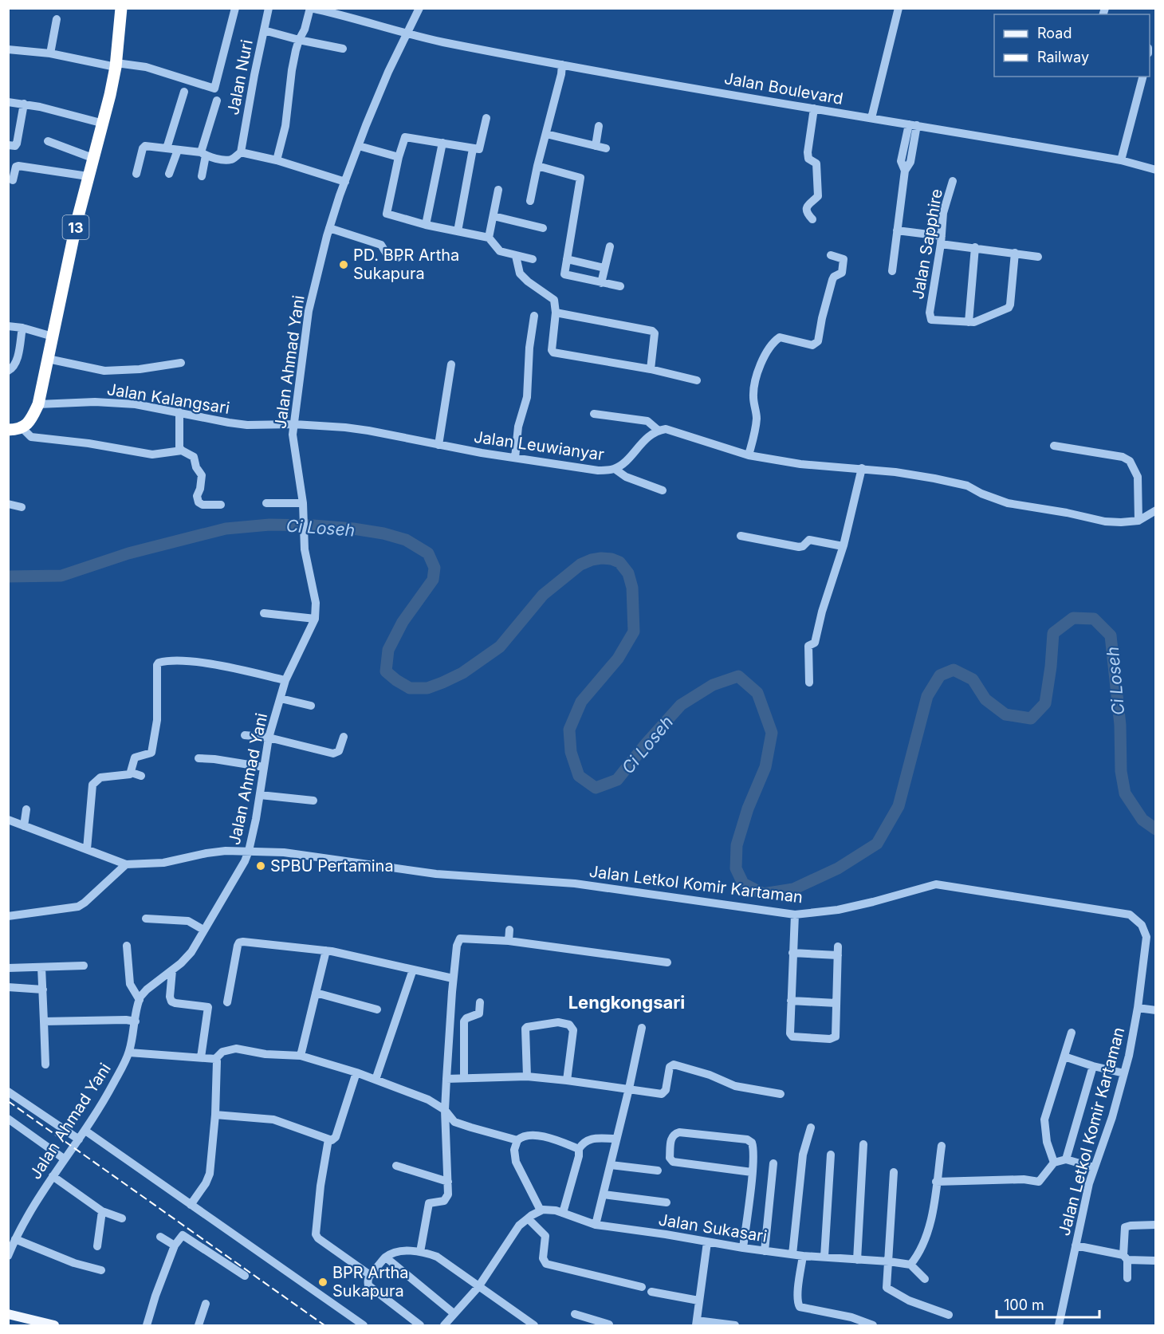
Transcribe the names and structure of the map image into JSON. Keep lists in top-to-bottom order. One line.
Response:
{"streets":{"highway":["13"],"street":["Jalan Nuri","Jalan Boulevard","Jalan Sapphire","Jalan Ahmad Yani","Jalan Kalangsari","Jalan Leuwianyar","Jalan Letkol Komir Kartaman","Jalan Sukasari"]},"crossings":[["Jalan Boulevard","Jalan Ahmad Yani"],["13","Jalan Kalangsari"],["Jalan Ahmad Yani","Jalan Kalangsari"],["Jalan Ahmad Yani","Jalan Leuwianyar"],["Jalan Ahmad Yani","Jalan Letkol Komir Kartaman"],["Jalan Kalangsari","Jalan Leuwianyar"]],"districts":["Lengkongsari"],"water":["Ci Loseh"],"places":["PD. BPR Artha Sukapura","SPBU Pertamina","BPR Artha Sukapura"],"legend":["Road","Railway"],"scale_bar":"100 m"}
